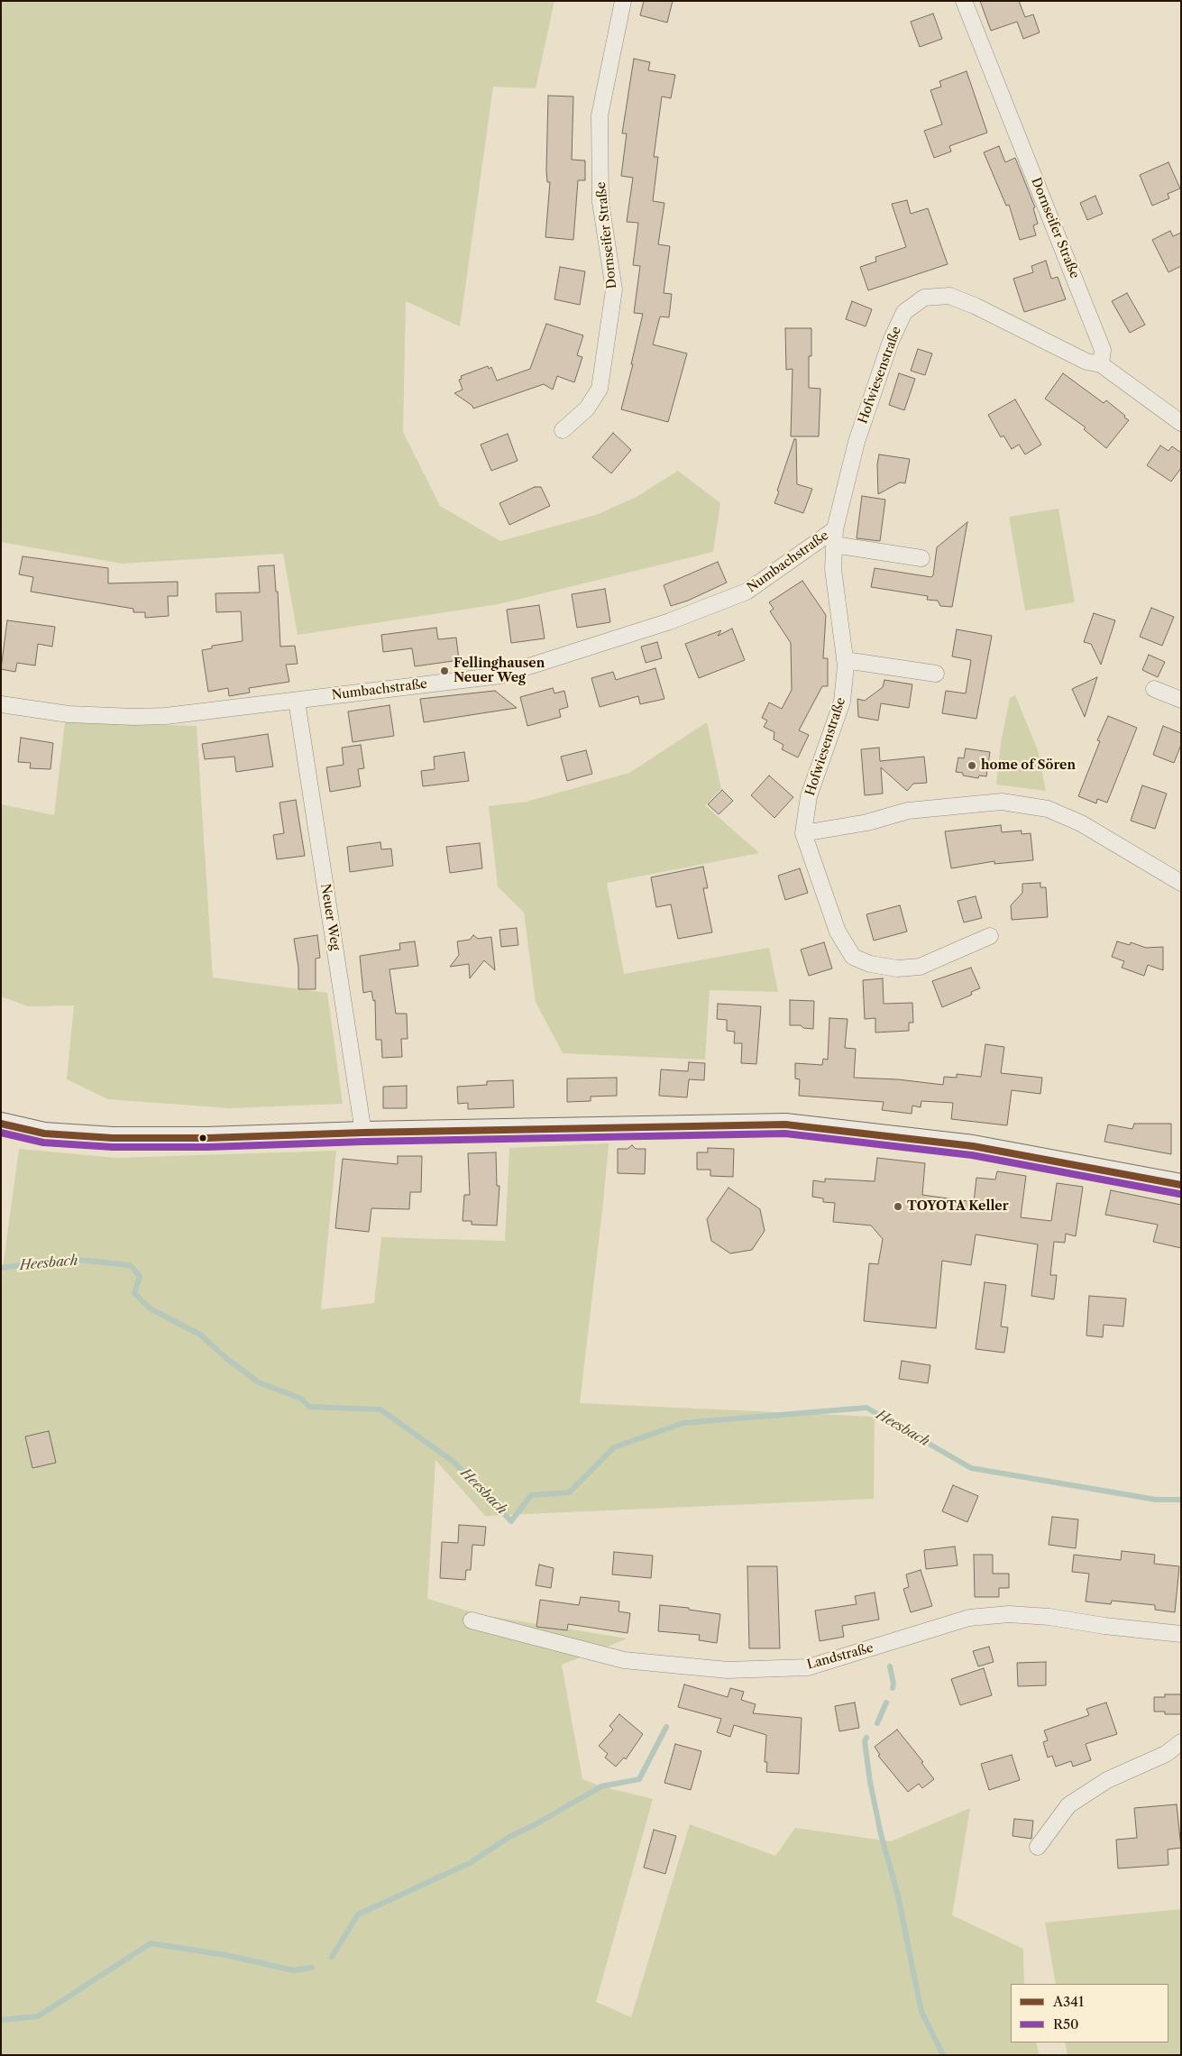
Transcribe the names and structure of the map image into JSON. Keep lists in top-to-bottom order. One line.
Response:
{"streets":{"street":["Dornseifer Straße","Hofwiesenstraße","Numbachstraße","Neuer Weg","Landstraße"]},"crossings":[["Dornseifer Straße","Hofwiesenstraße"],["Hofwiesenstraße","Numbachstraße"],["Numbachstraße","Neuer Weg"]],"water":["Heesbach"],"places":["Fellinghausen Neuer Weg","home of Sören","TOYOTA Keller"],"lines":["transit line A341","transit line R50"],"legend":["A341","R50"]}
